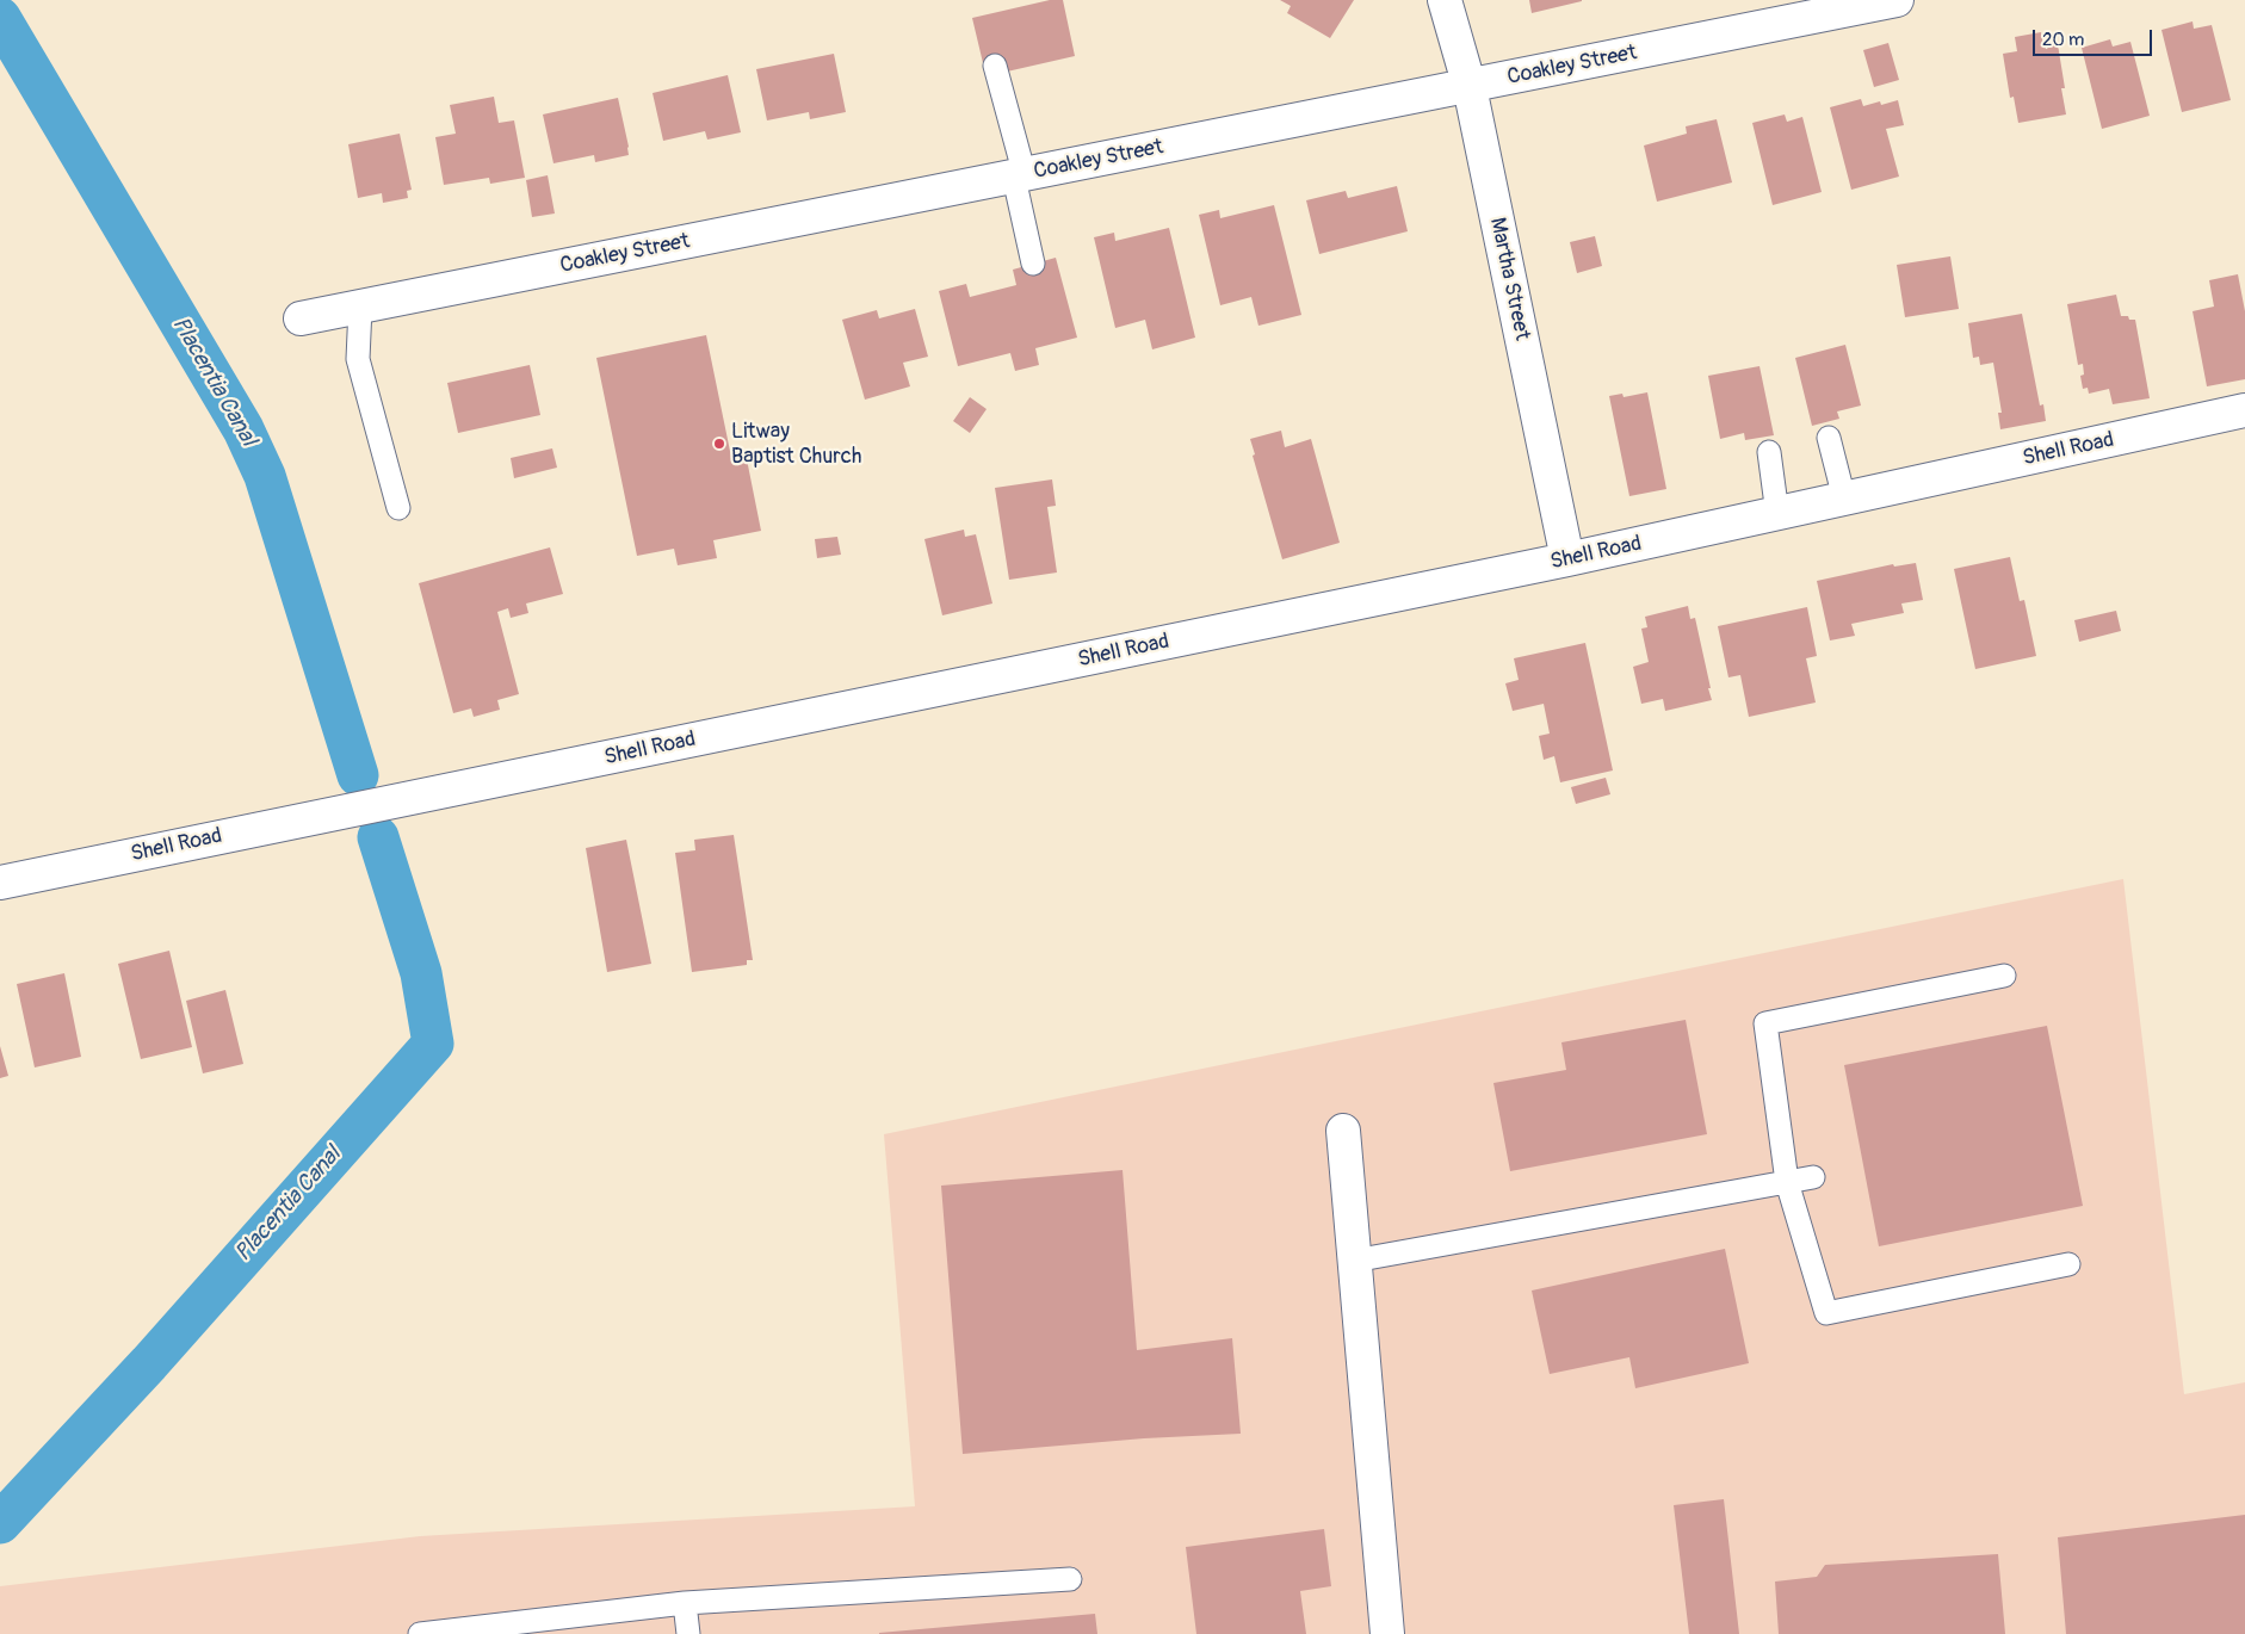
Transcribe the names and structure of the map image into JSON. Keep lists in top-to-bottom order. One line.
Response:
{"streets":{"street":["Coakley Street","Martha Street","Shell Road"]},"crossings":[["Coakley Street","Martha Street"],["Martha Street","Shell Road"]],"water":["Placentia Canal"],"places":["Litway Baptist Church"],"scale_bar":"20 m"}
